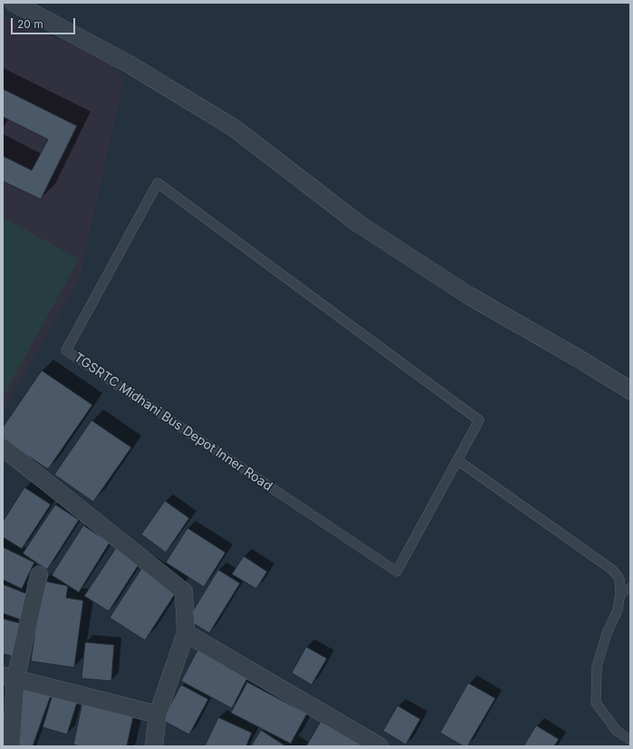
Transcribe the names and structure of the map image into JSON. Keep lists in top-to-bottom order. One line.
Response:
{"streets":{"lane":["TGSRTC Midhani Bus Depot Inner Road"]},"scale_bar":"20 m"}
